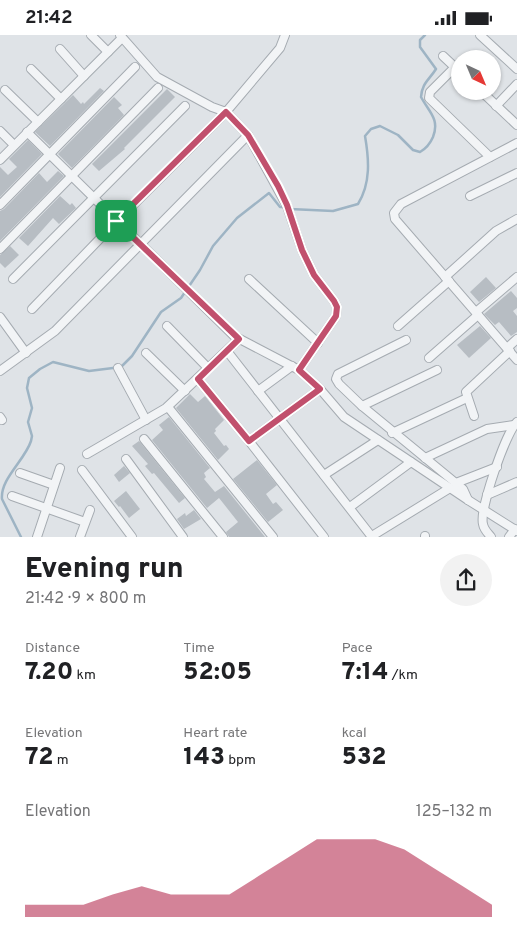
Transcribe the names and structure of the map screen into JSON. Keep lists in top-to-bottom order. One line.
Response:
{"north":"bottom right","page":{"status":"21:42","heading":["Evening run","21:42 · 9 × 800 m"],"stats":[["Distance","7.20 km"],["Time","52:05"],["Pace","7:14 /km"],["Elevation","72 m"],["Heart rate","143 bpm"],["kcal","532"]],"chart":["Elevation","125–132 m"]}}
